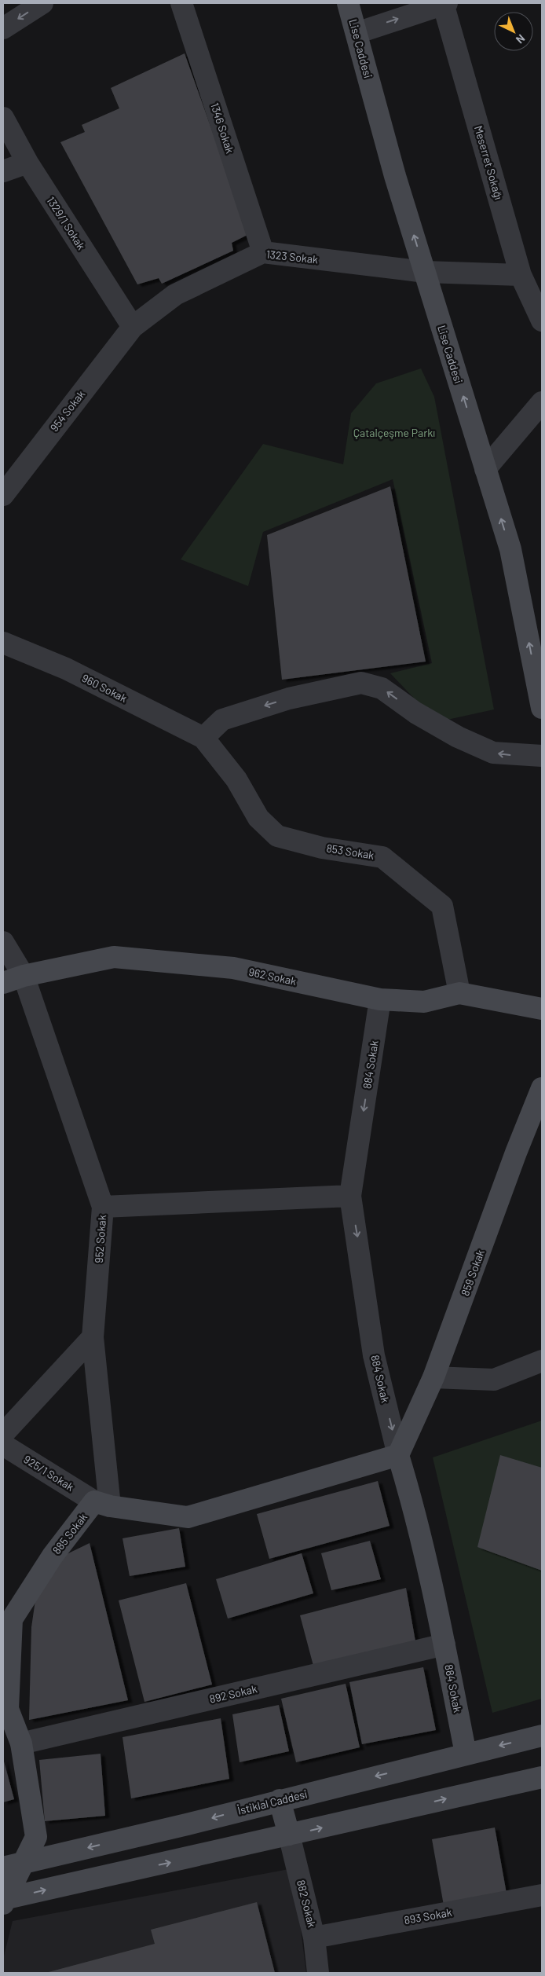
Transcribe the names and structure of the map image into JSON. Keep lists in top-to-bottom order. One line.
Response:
{"streets":{"main road":["Lise Caddesi","962 Sokak","884 Sokak","859 Sokak","885 Sokak","İstiklal Caddesi"],"street":["1346 Sokak","Meserret Sokağı","1329/1 Sokak","1323 Sokak","954 Sokak","960 Sokak","853 Sokak","952 Sokak","925/1 Sokak","892 Sokak","882 Sokak","893 Sokak"]},"crossings":[["Lise Caddesi","1323 Sokak"],["1346 Sokak","1323 Sokak"],["Meserret Sokağı","1323 Sokak"],["1329/1 Sokak","1323 Sokak"],["1329/1 Sokak","954 Sokak"],["1323 Sokak","954 Sokak"],["960 Sokak","853 Sokak"],["853 Sokak","962 Sokak"],["962 Sokak","884 Sokak"],["962 Sokak","952 Sokak"],["884 Sokak","859 Sokak"],["884 Sokak","892 Sokak"],["884 Sokak","İstiklal Caddesi"],["952 Sokak","925/1 Sokak"],["952 Sokak","885 Sokak"],["925/1 Sokak","885 Sokak"],["885 Sokak","892 Sokak"],["885 Sokak","İstiklal Caddesi"],["İstiklal Caddesi","882 Sokak"],["882 Sokak","893 Sokak"]],"one_way":["Lise Caddesi","884 Sokak"],"parks":["Çatalçeşme Parkı"],"north":"bottom right"}
